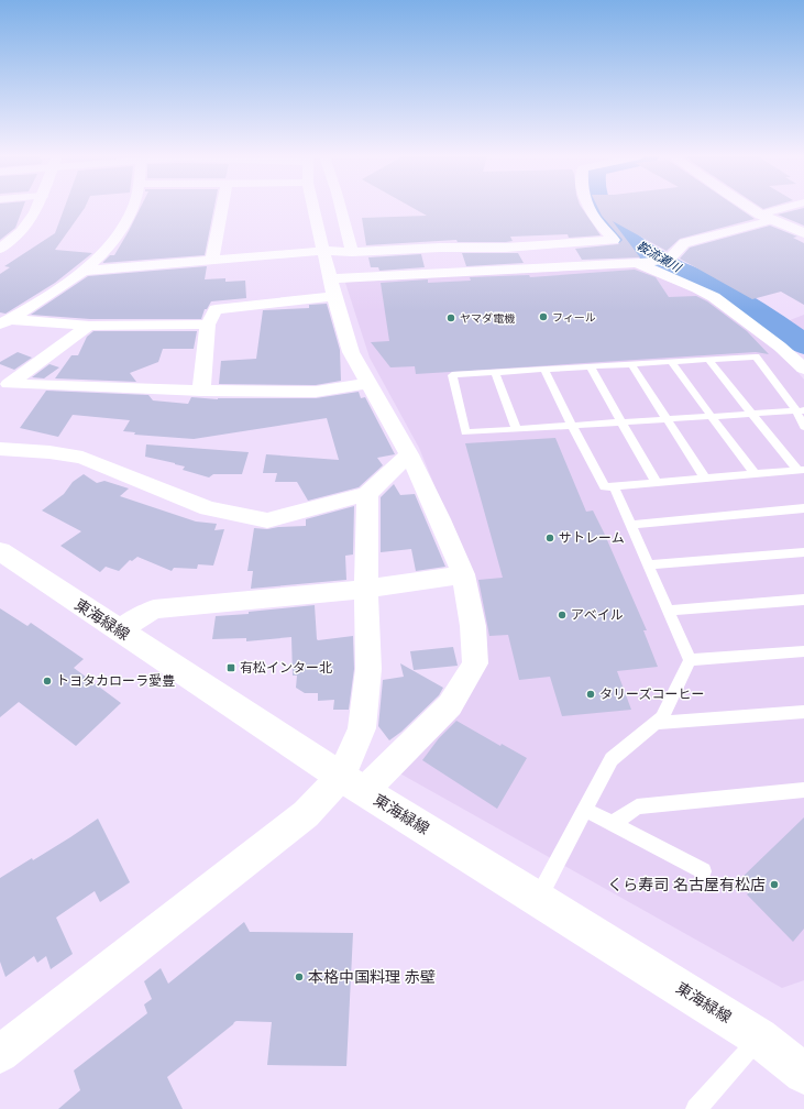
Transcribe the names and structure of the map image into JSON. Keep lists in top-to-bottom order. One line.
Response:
{"streets":{"street":["東海緑線"]},"water":["鞍流瀬川"],"places":{"other":["フィール","ヤマダ電機","サトレーム","アベイル","トヨタカローラ愛豊","タリーズコーヒー","くら寿司 名古屋有松店","本格中国料理 赤壁"],"transit":["有松インター北"]}}
